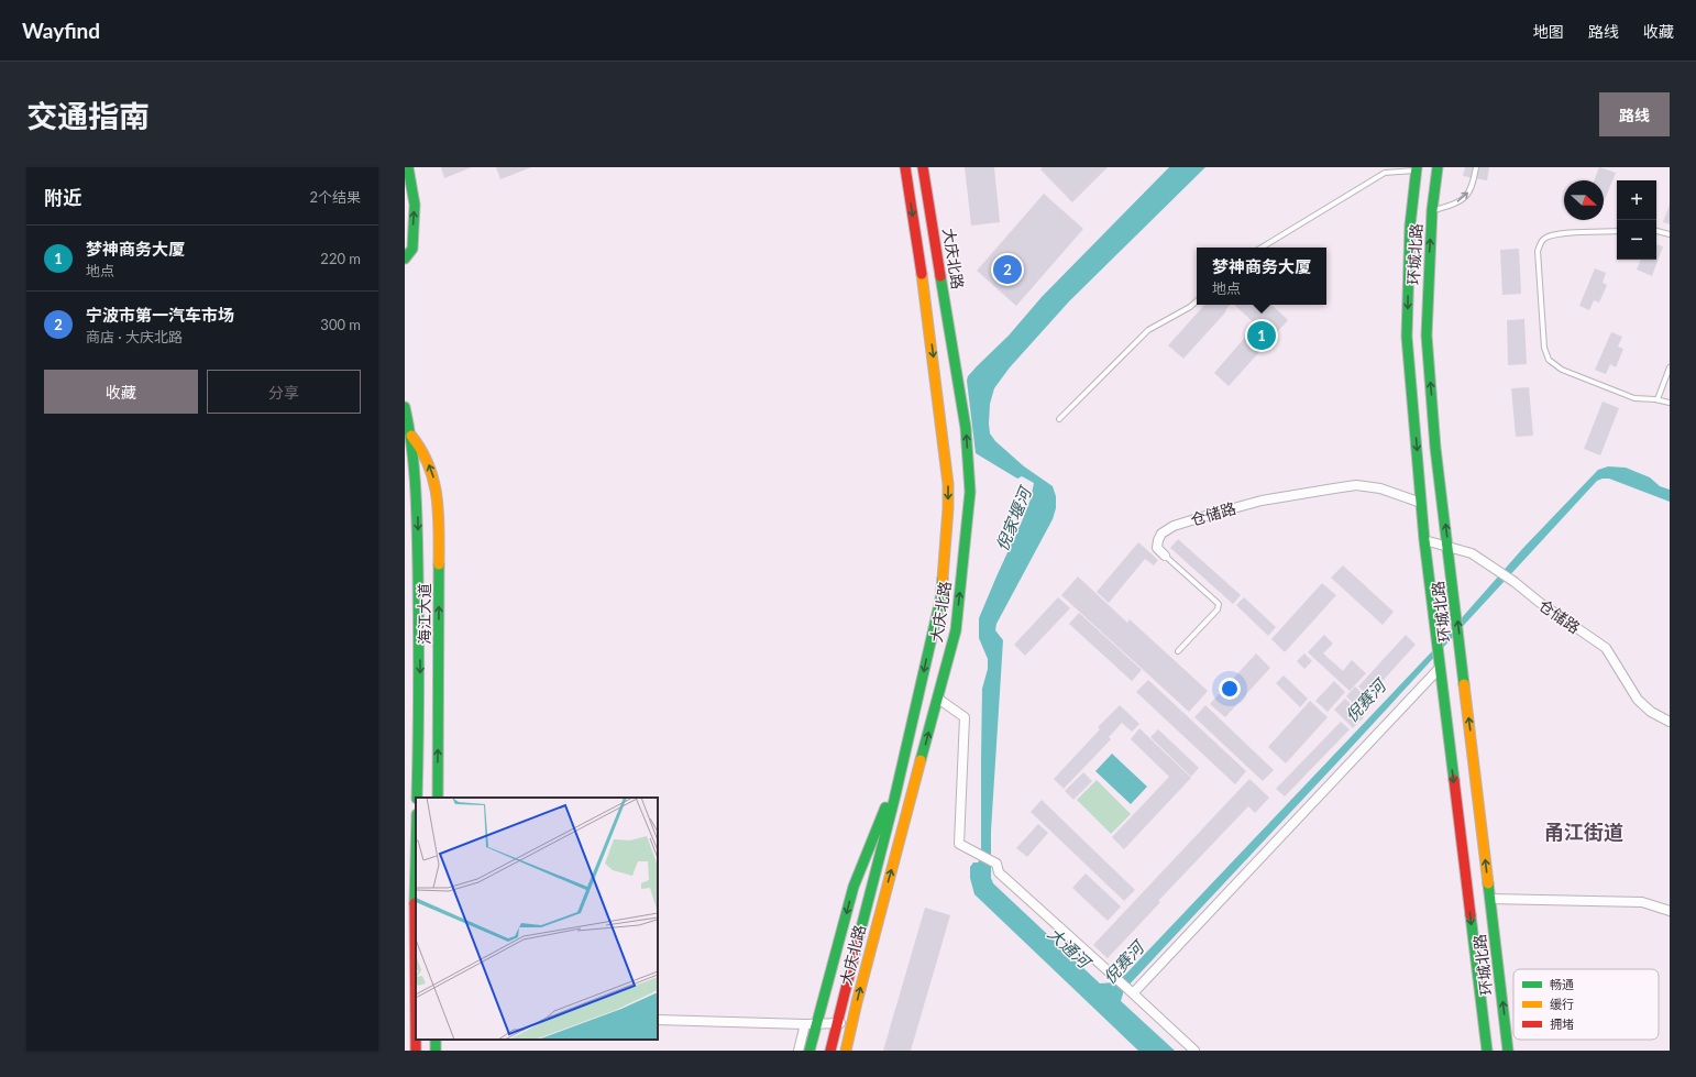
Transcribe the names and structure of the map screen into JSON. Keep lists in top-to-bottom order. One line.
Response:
{"streets":{"main road":["环城北路","大庆北路","海江大道"],"street":["仓储路"]},"crossings":[["环城北路","仓储路"]],"districts":["甬江街道"],"water":["倪家堰河","倪赛河","大通河"],"legend":["畅通","缓行","拥堵"],"north":"right","page":{"header":"Wayfind","nav":["地图","路线","收藏"],"title":"交通指南","buttons":["路线",["收藏","分享"]],"heading":["附近","2个结果"],"map_buttons":["+","−"],"list":[{"mark":"1","name":"梦神商务大厦","note":"地点","value":"220 m"},{"mark":"2","name":"宁波市第一汽车市场","note":"商店 · 大庆北路","value":"300 m"}],"popup":["梦神商务大厦","地点"],"pins":["2","1"]}}
